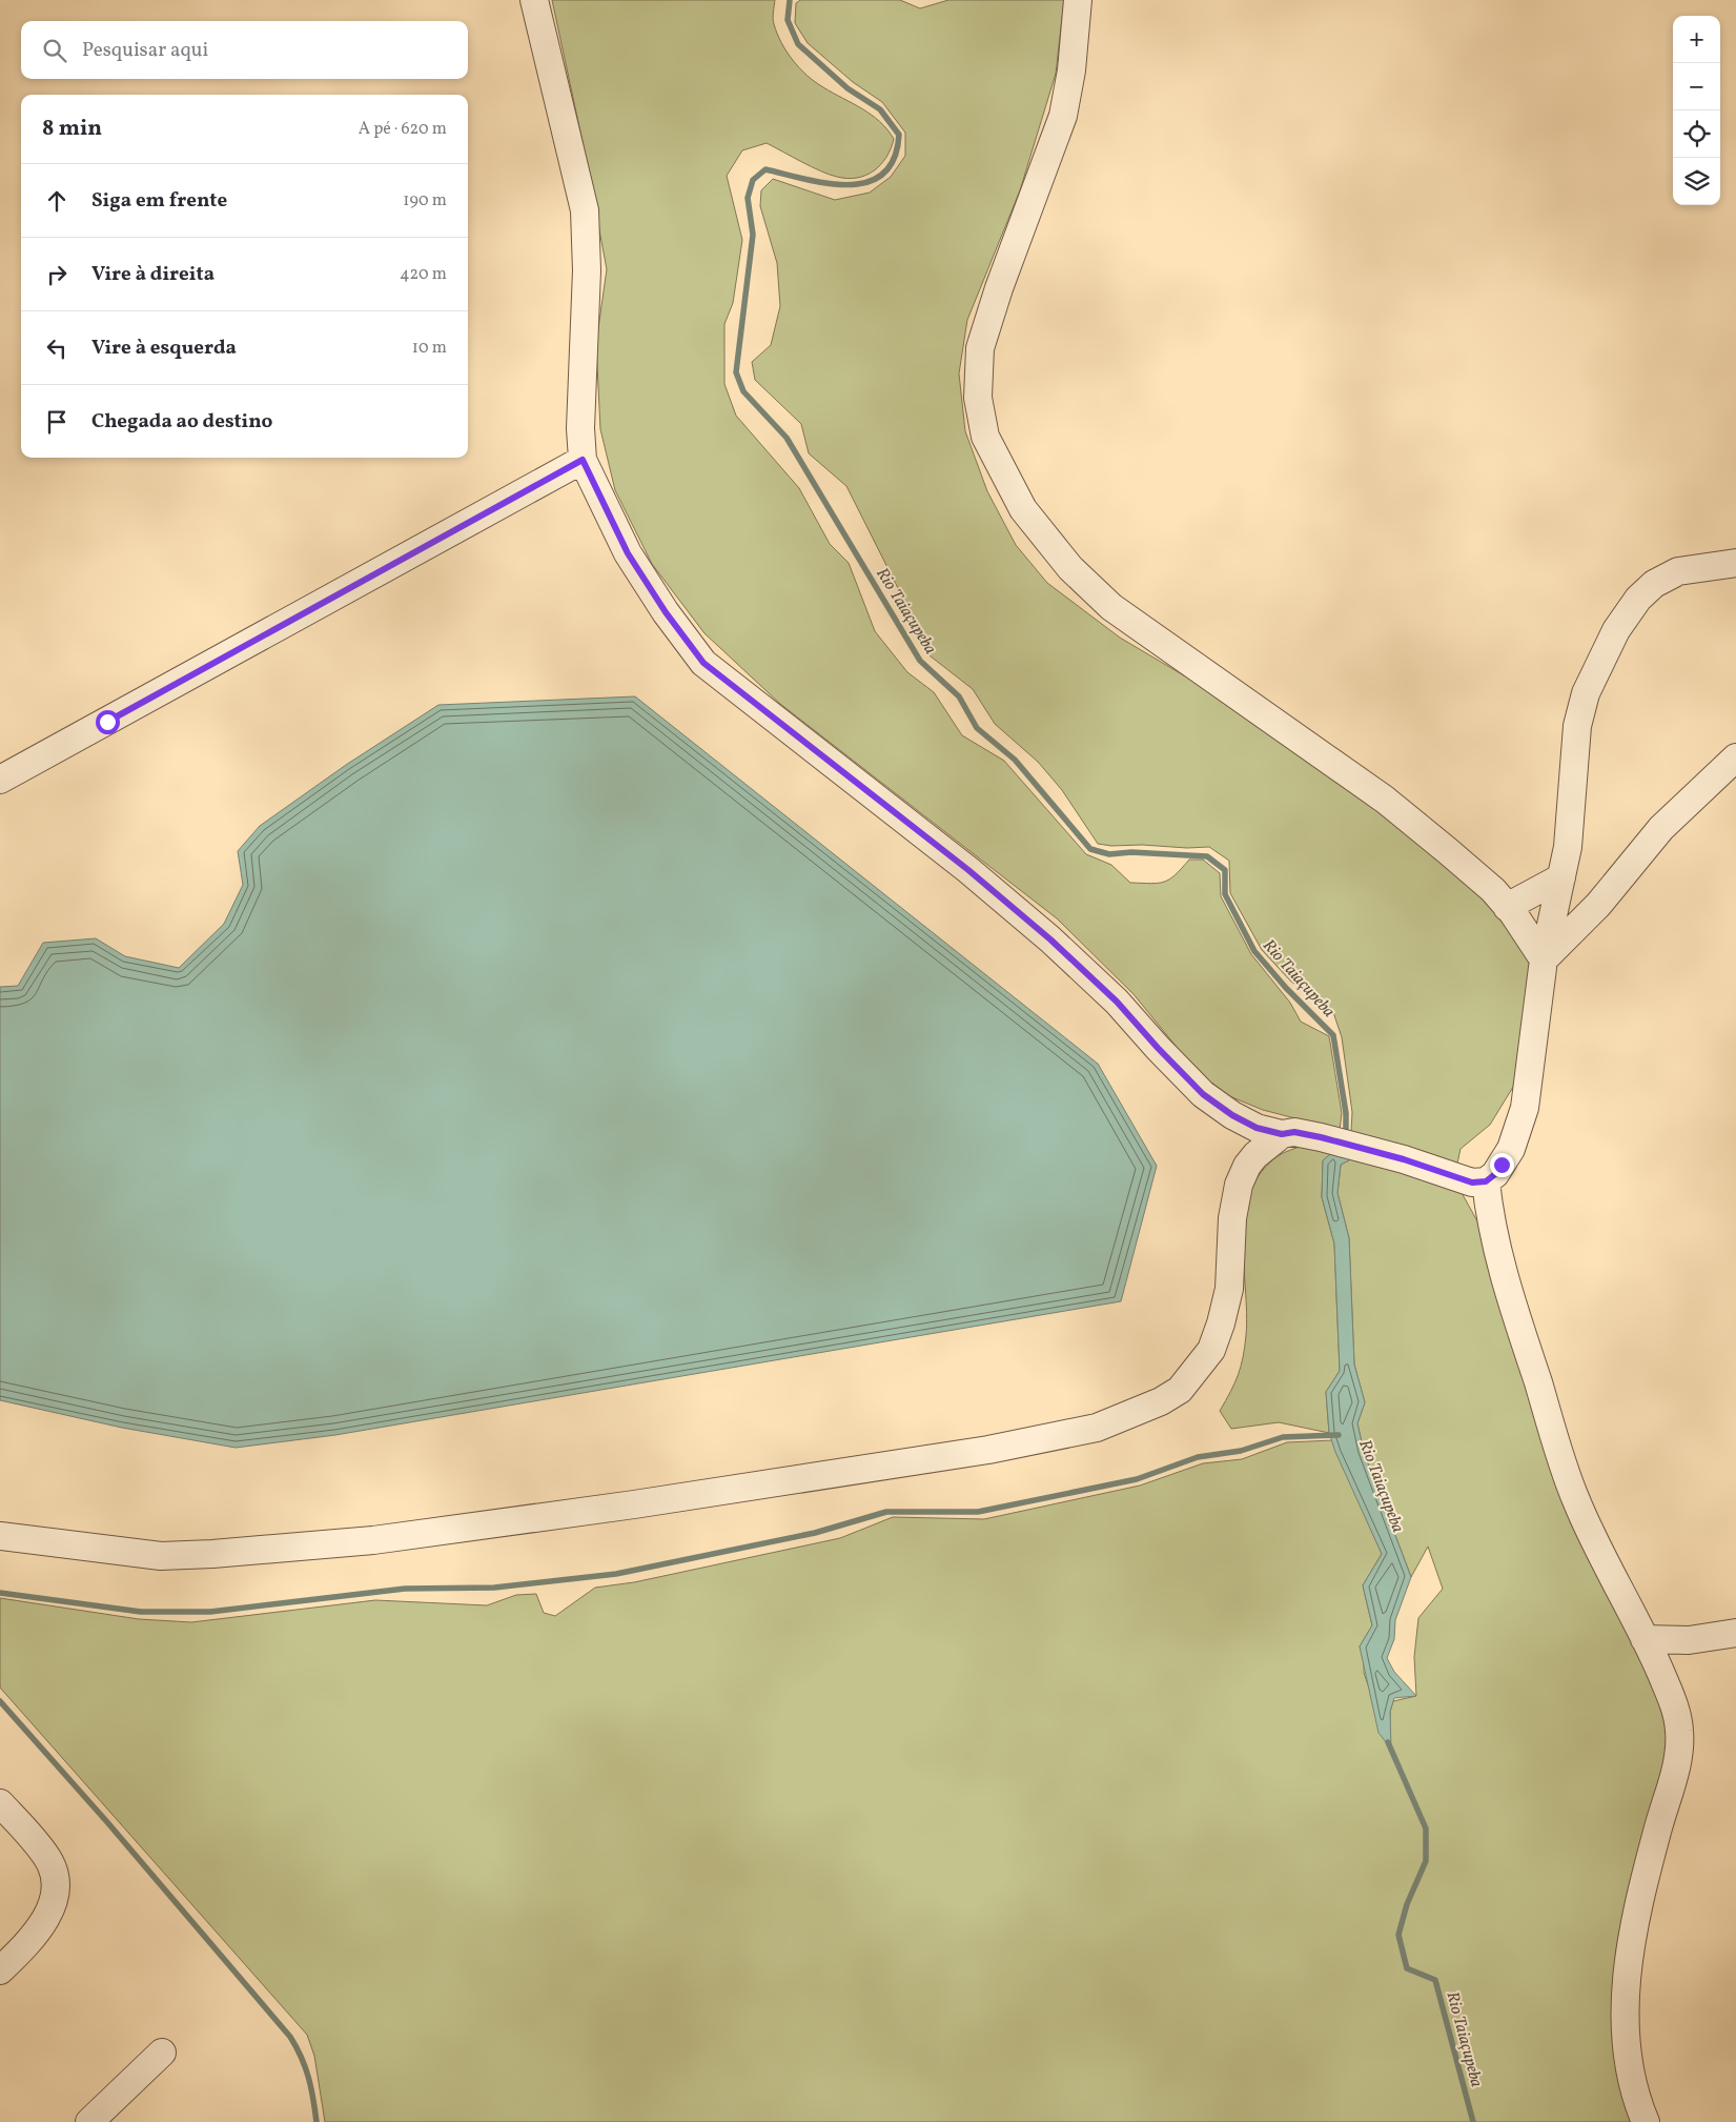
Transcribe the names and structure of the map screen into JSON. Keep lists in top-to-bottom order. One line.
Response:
{"water":["Rio Taiaçupeba"],"page":{"map_buttons":["+","−"],"search":"Pesquisar aqui","heading":["8 min","A pé · 620 m"],"list":[["Siga em frente","190 m"],["Vire à direita","420 m"],["Vire à esquerda","10 m"],"Chegada ao destino"]}}
